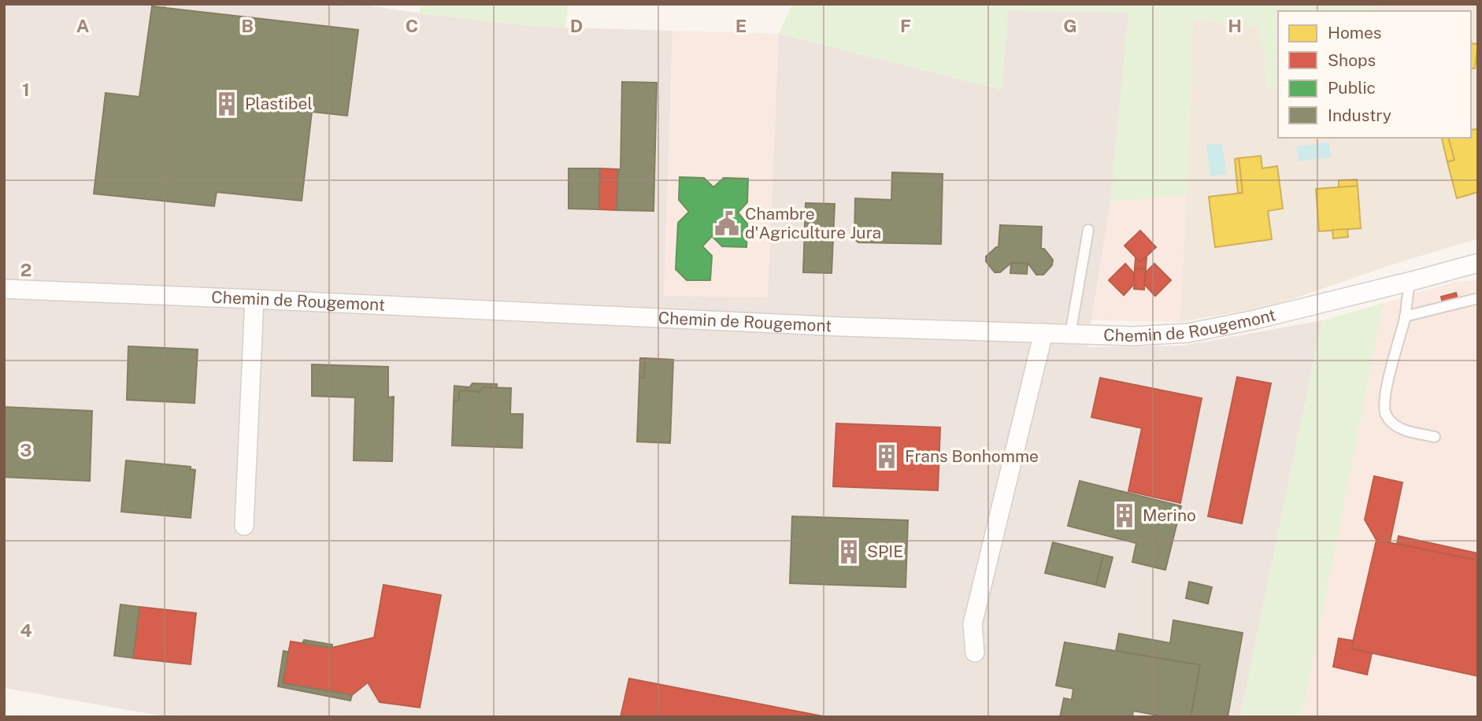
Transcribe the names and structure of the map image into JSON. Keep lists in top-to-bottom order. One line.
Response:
{"streets":{"street":["Chemin de Rougemont"]},"places":{"building":["Plastibel","Frans Bonhomme","Merino","SPIE"],"public building":["Chambre d'Agriculture Jura"]},"legend":["Homes","Shops","Public","Industry"],"grid":{"columns":["A","B","C","D","E","F","G","H"],"rows":["1","2","3","4"]}}
